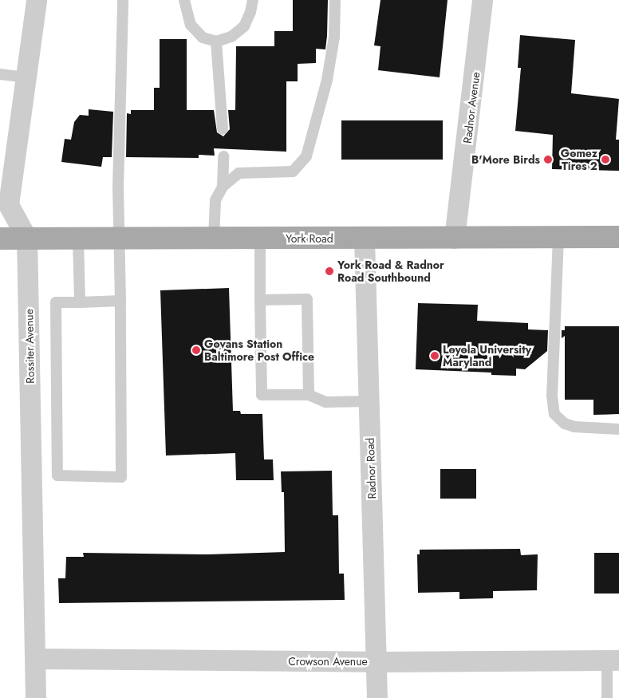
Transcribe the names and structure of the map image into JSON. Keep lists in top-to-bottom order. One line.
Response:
{"streets":{"main road":["York Road"],"street":["Radnor Avenue","Rossiter Avenue","Radnor Road","Crowson Avenue"]},"crossings":[["Radnor Avenue","York Road"],["York Road","Rossiter Avenue"],["York Road","Radnor Road"],["Rossiter Avenue","Crowson Avenue"],["Radnor Road","Crowson Avenue"]],"places":["B'More Birds","Gomez Tires 2","York Road & Radnor Road Southbound","Govans Station Baltimore Post Office","Loyola University Maryland"]}
